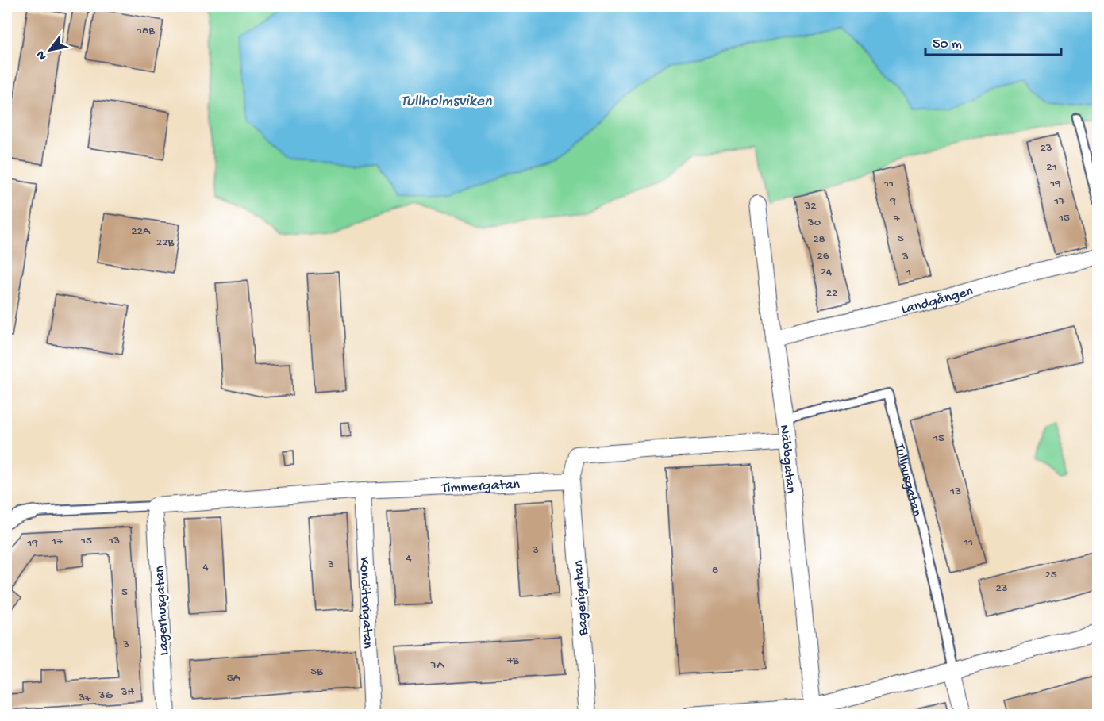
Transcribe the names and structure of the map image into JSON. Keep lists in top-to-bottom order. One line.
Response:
{"streets":{"street":["Landgången","Näbbgatan","Tullhusgatan","Timmergatan","Bagerigatan","Konditorigatan","Lagerhusgatan"]},"crossings":[["Landgången","Näbbgatan"],["Näbbgatan","Tullhusgatan"],["Timmergatan","Bagerigatan"],["Timmergatan","Konditorigatan"],["Timmergatan","Lagerhusgatan"]],"water":["Tullholmsviken"],"house_numbers":["18B","23","21","11","19","9","17","32","15","7","30","22A","5","28","22B","26","3","24","1","22","15","13","15","13","17","11","19","3","4","3","4","8","25","23","5","3","7B","7A","5B","5A","3H","3G","3F"],"scale_bar":"50 m","north":"bottom left"}
